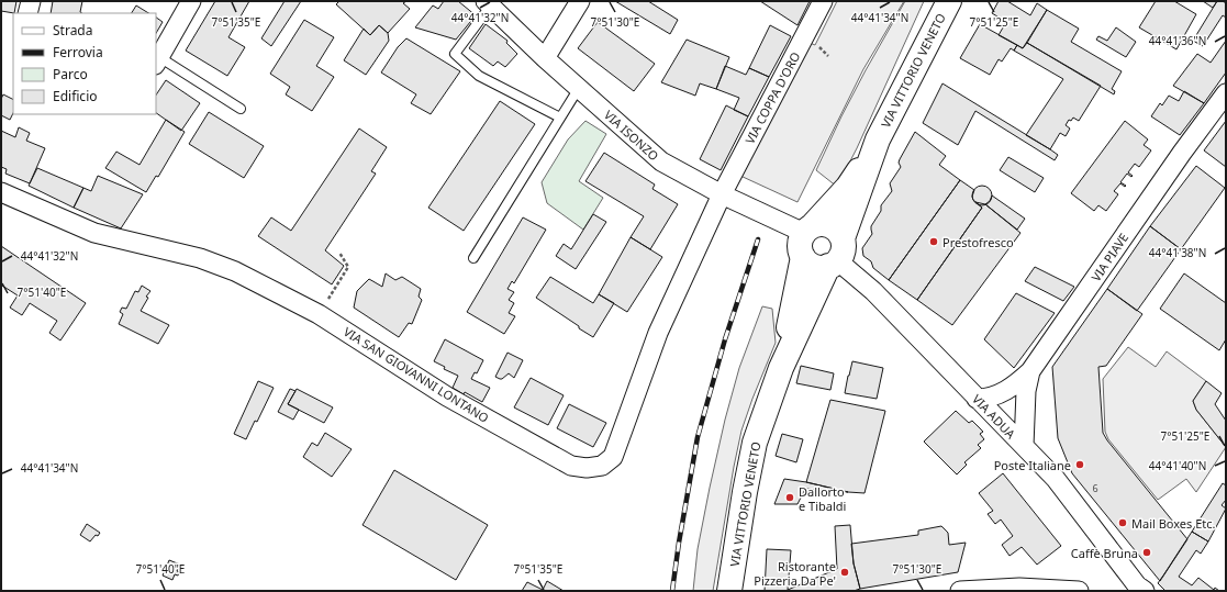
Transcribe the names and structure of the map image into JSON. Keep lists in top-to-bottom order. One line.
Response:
{"streets":{"main road":["VIA VITTORIO VENETO"],"street":["VIA COPPA D'ORO","VIA ISONZO","VIA PIAVE","VIA SAN GIOVANNI LONTANO","VIA ADUA"]},"crossings":[["VIA VITTORIO VENETO","VIA ISONZO"],["VIA VITTORIO VENETO","VIA ADUA"],["VIA COPPA D'ORO","VIA ISONZO"],["VIA COPPA D'ORO","VIA SAN GIOVANNI LONTANO"],["VIA ISONZO","VIA SAN GIOVANNI LONTANO"],["VIA ISONZO","VIA ADUA"],["VIA PIAVE","VIA ADUA"]],"places":["Prestofresco","Poste Italiane","Dallorto e Tibaldi","Mail Boxes Etc.","Caffè Bruna","Ristorante Pizzeria Da Pe'"],"house_numbers":["6"],"legend":["Strada","Ferrovia","Parco","Edificio"],"coordinates":["44°41'32\"N","44°41'34\"N","7°51'35\"E","7°51'30\"E","7°51'25\"E","44°41'36\"N","44°41'38\"N","7°51'40\"E","44°41'40\"N"]}
